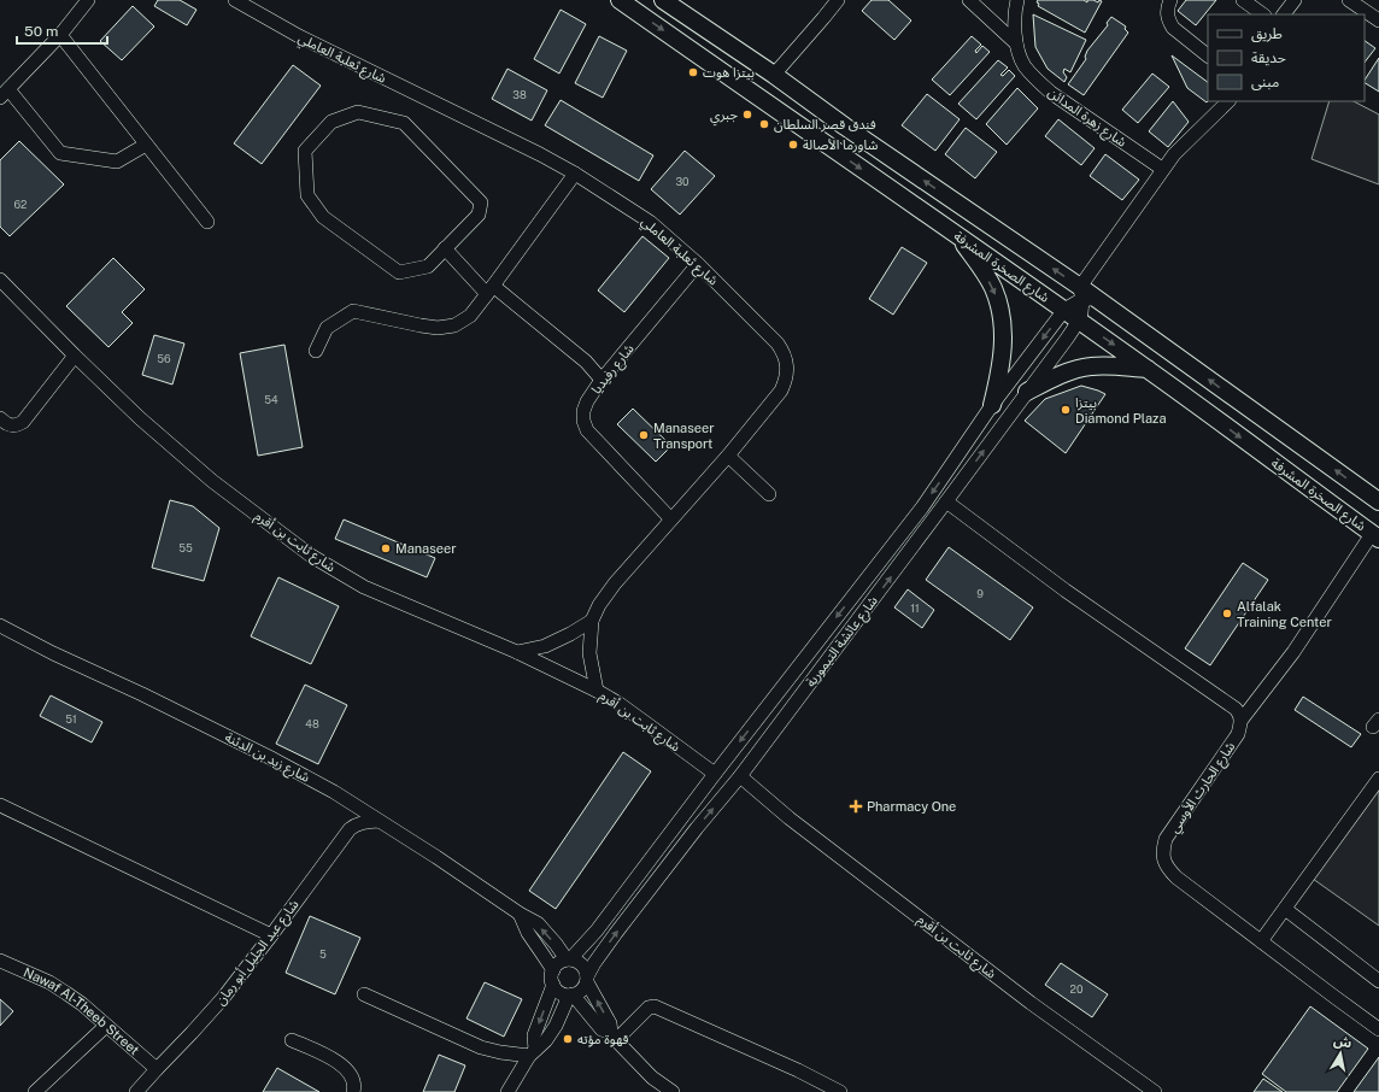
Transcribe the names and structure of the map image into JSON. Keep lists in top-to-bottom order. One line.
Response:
{"streets":{"main road":["شارع الصخرة المشرفة"],"street":["شارع ثعلبة العاملي","شارع زهرة المدائن","شارع رفيديا","شارع ثابت بن أقرم","شارع عائشة التيمورية","شارع زيد بن الدثنة","شارع الحارث الأوسي","شارع عبد الجليل أبو رمان","Nawaf Al-Theeb Street"]},"crossings":[["شارع ثعلبة العاملي","شارع رفيديا"],["شارع ثعلبة العاملي","شارع ثابت بن أقرم"],["شارع الصخرة المشرفة","شارع عائشة التيمورية"],["شارع الصخرة المشرفة","شارع الحارث الأوسي"],["شارع ثابت بن أقرم","شارع عائشة التيمورية"],["شارع عائشة التيمورية","شارع زيد بن الدثنة"],["شارع زيد بن الدثنة","شارع عبد الجليل أبو رمان"],["شارع عبد الجليل أبو رمان","Nawaf Al-Theeb Street"]],"places":{"other":["بيتزا هوت","جبري","فندق قصر السلطان","شاورما الأصالة","بيتزا Diamond Plaza","Manaseer Transport","Manaseer","Alfalak Training Center","قهوة مؤته"],"health":["Pharmacy One"]},"house_numbers":["38","30","62","56","54","55","9","11","51","48","5","20"],"legend":["طريق","حديقة","مبنى"],"scale_bar":"50 m","north":"top"}
